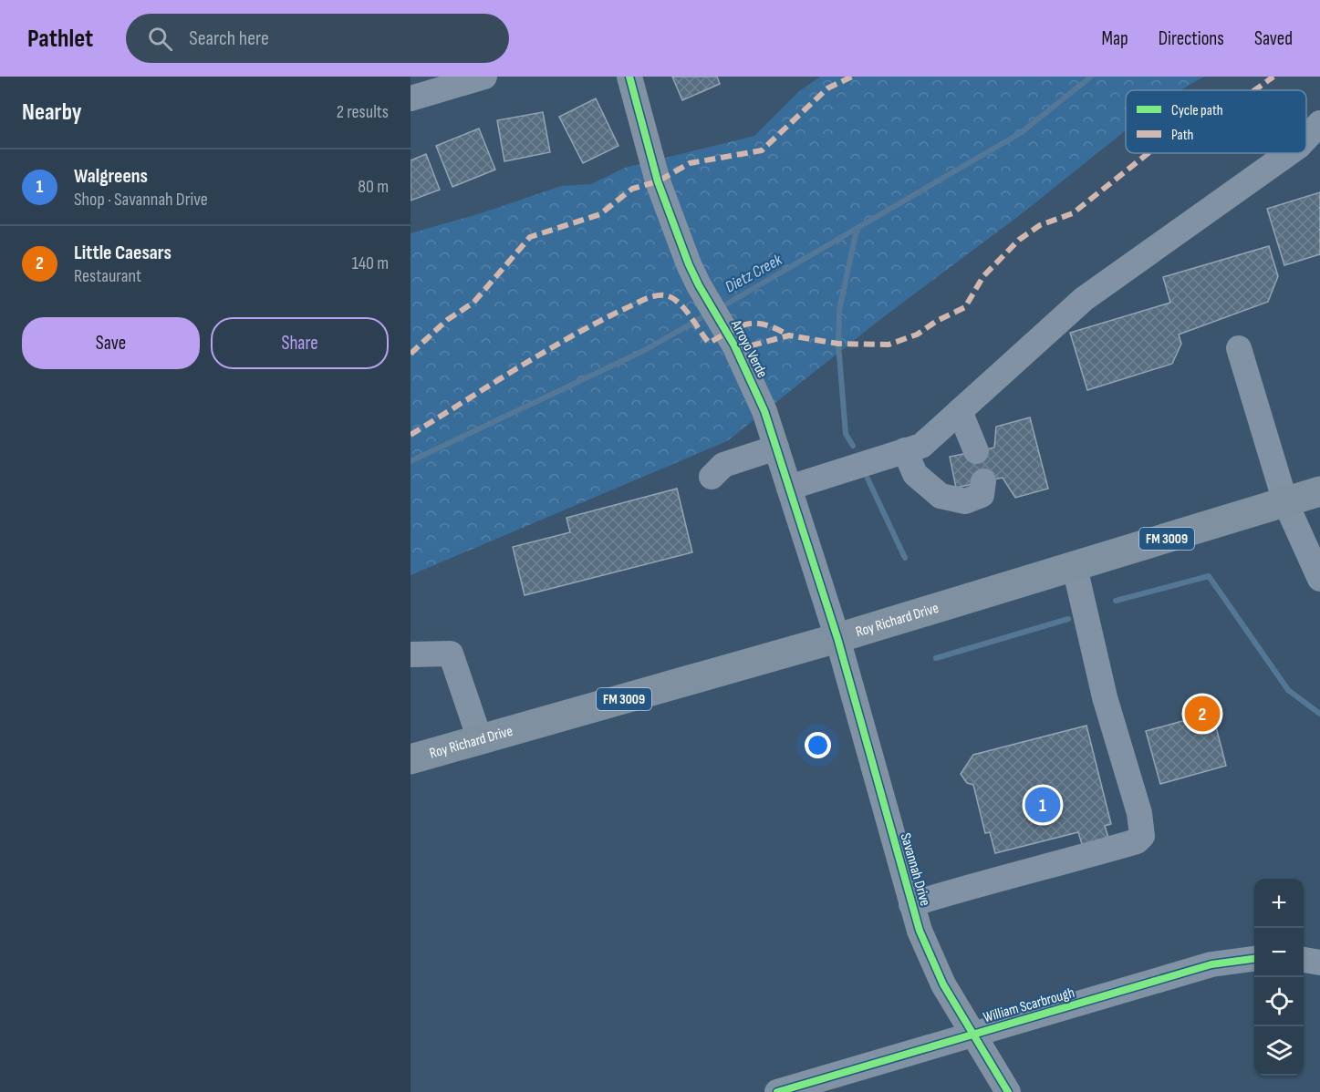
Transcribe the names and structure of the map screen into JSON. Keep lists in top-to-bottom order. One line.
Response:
{"streets":{"main road":["FM 3009","Roy Richard Drive"],"street":["Arroyo Verde","Savannah Drive","William Scarbrough"]},"crossings":[["Arroyo Verde","Roy Richard Drive"],["Arroyo Verde","Savannah Drive"],["Roy Richard Drive","Savannah Drive"],["Savannah Drive","William Scarbrough"]],"water":["Dietz Creek"],"legend":["Cycle path","Path"],"page":{"header":"Pathlet","search":"Search here","nav":["Map","Directions","Saved"],"heading":["Nearby","2 results"],"list":[{"mark":"1","name":"Walgreens","note":"Shop · Savannah Drive","value":"80 m"},{"mark":"2","name":"Little Caesars","note":"Restaurant","value":"140 m"}],"buttons":["Save","Share"],"pins":["2","1"],"map_buttons":["+","−"]}}
